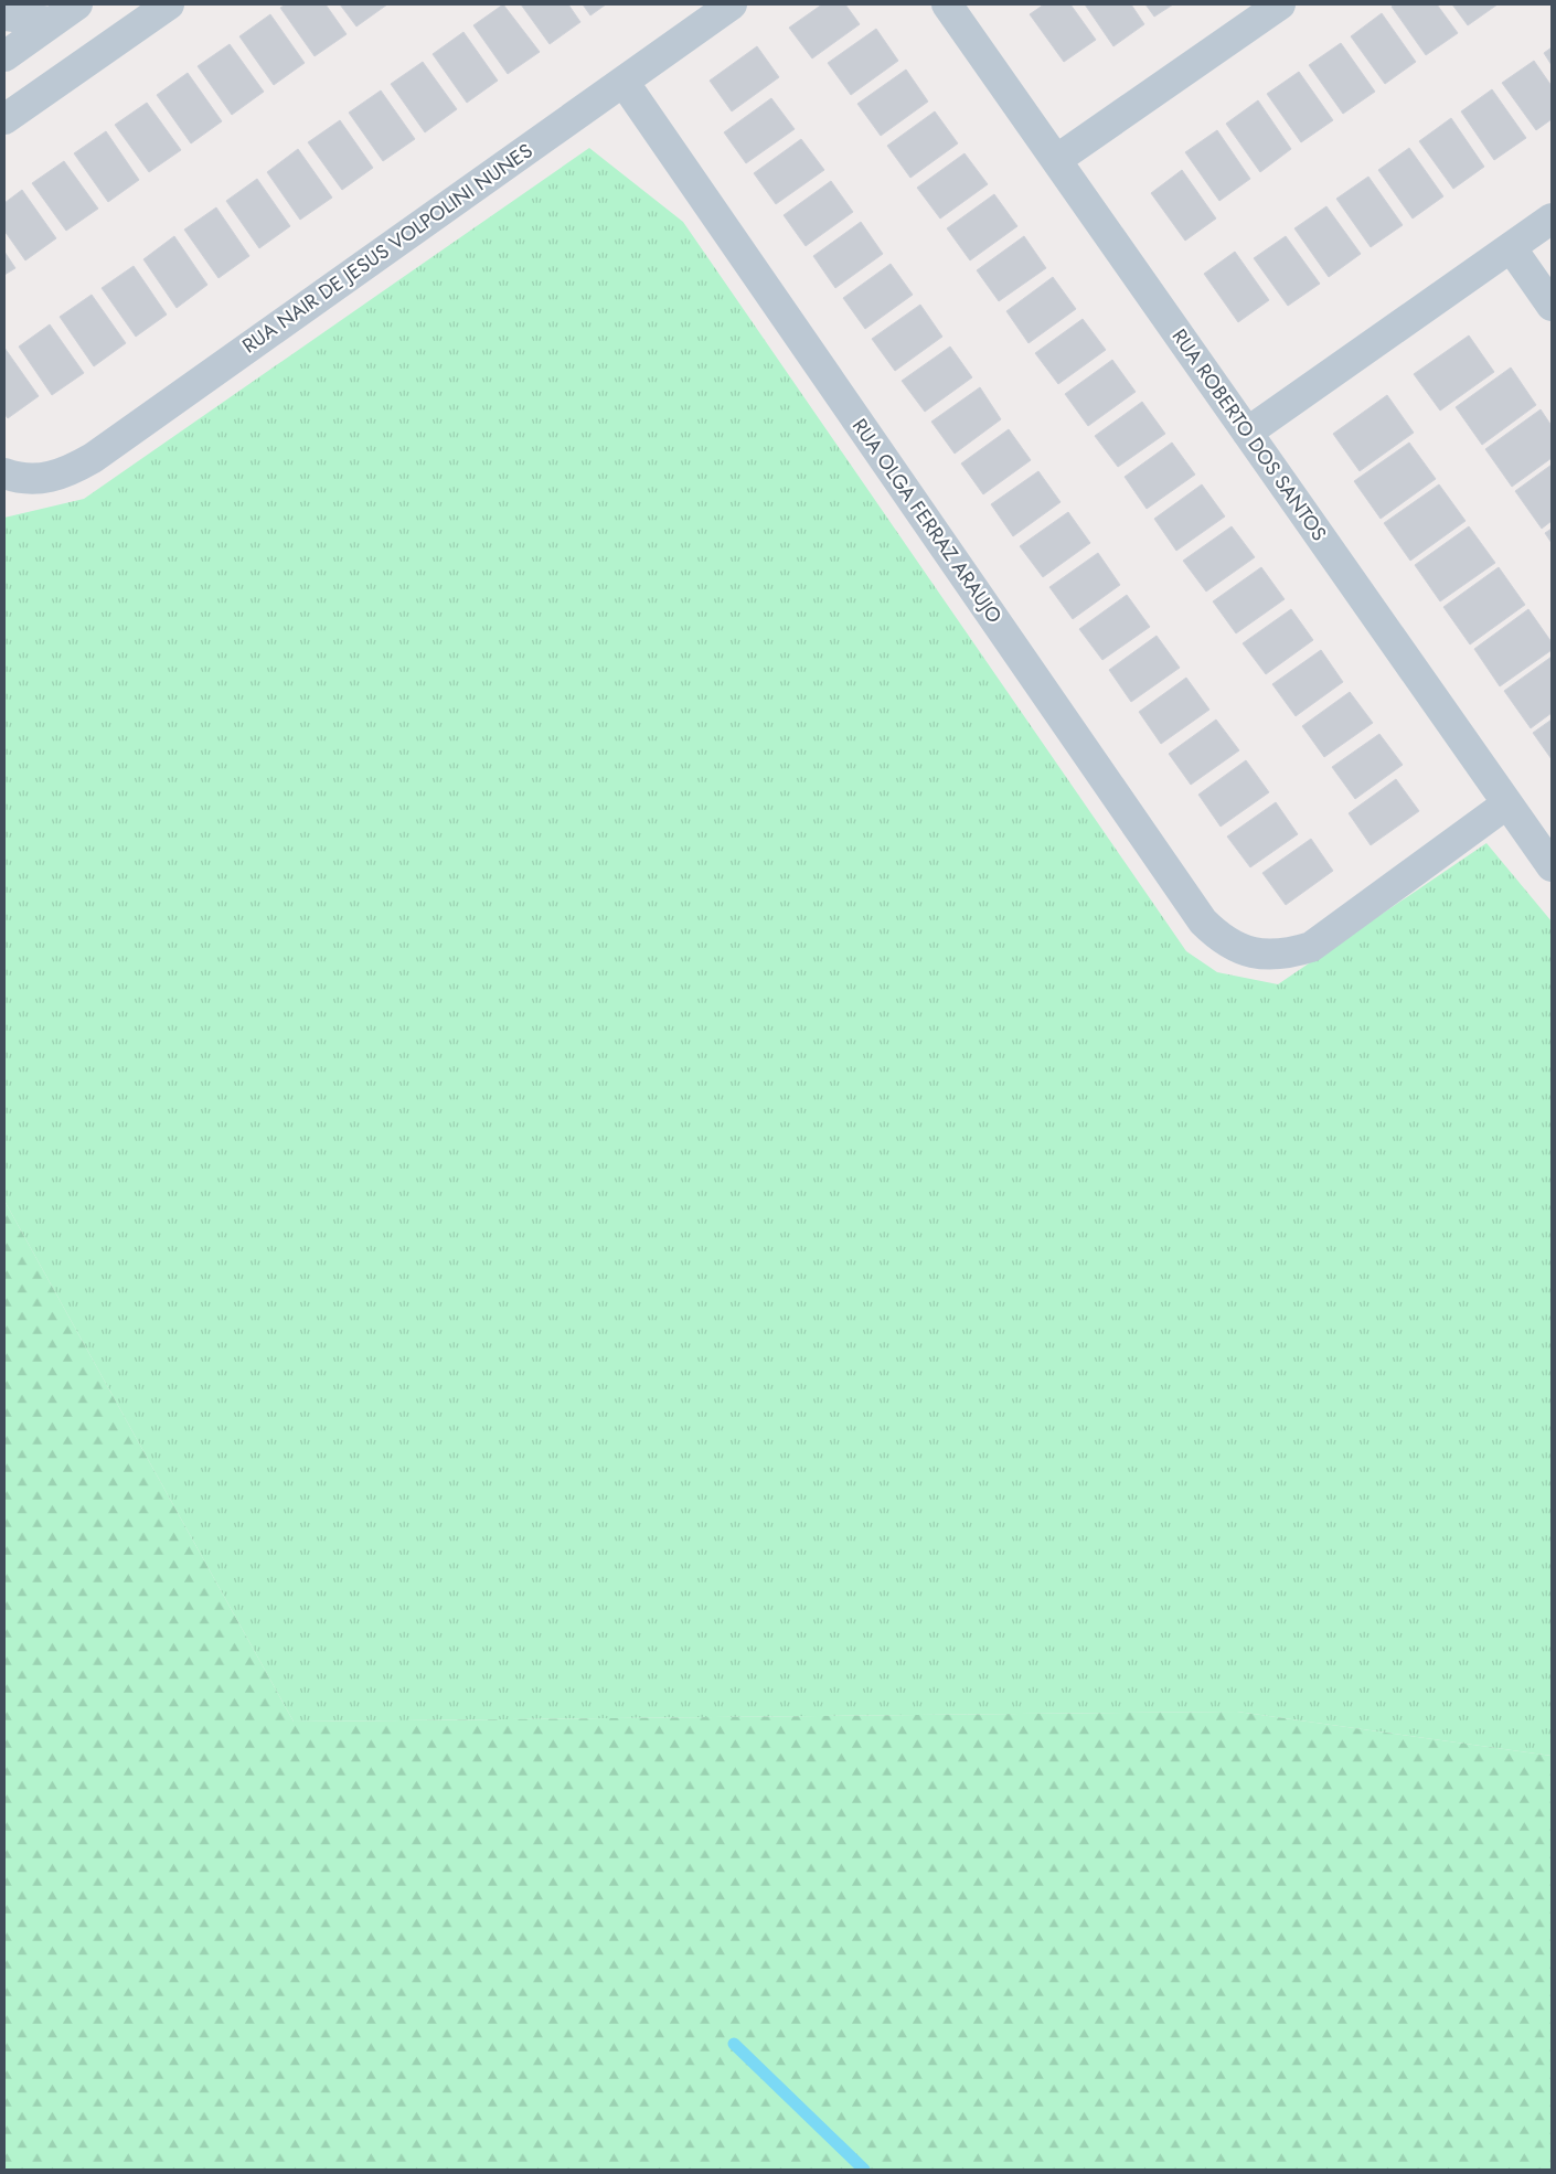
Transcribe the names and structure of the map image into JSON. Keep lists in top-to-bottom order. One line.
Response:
{"streets":{"street":["RUA NAIR DE JESUS VOLPOLINI NUNES","RUA ROBERTO DOS SANTOS","RUA OLGA FERRAZ ARAUJO"]},"crossings":[["RUA NAIR DE JESUS VOLPOLINI NUNES","RUA OLGA FERRAZ ARAUJO"],["RUA ROBERTO DOS SANTOS","RUA OLGA FERRAZ ARAUJO"]]}
